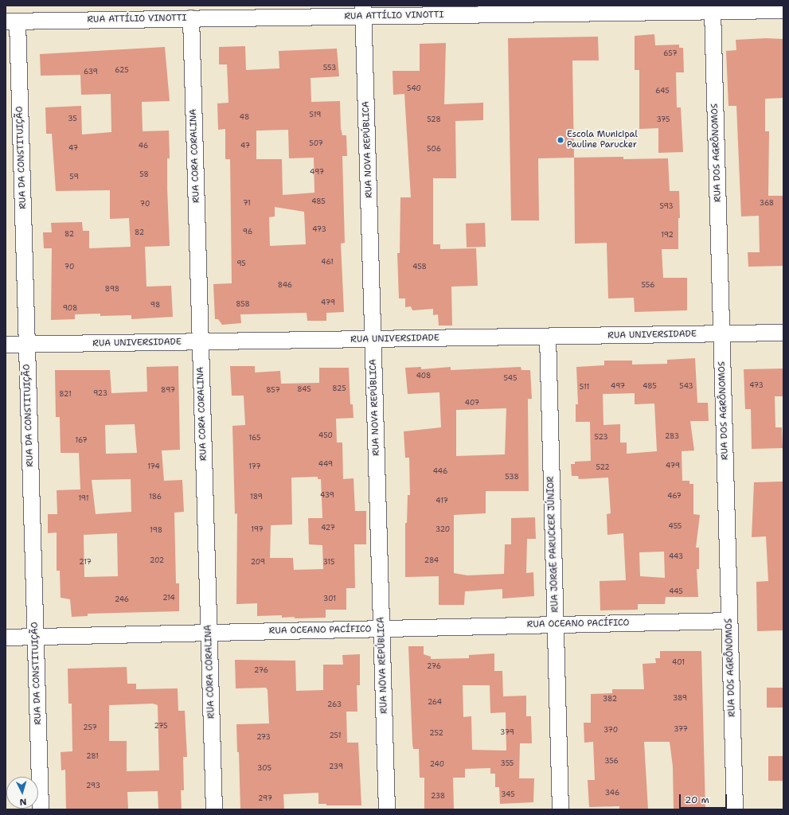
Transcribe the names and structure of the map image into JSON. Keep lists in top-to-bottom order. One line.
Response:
{"streets":{"street":["RUA ATTÍLIO VINOTTI","RUA NOVA REPÚBLICA","RUA DOS AGRÔNOMOS","RUA CORA CORALINA","RUA DA CONSTITUIÇÃO","RUA UNIVERSIDADE","RUA JORGE PARUCKER JÚNIOR","RUA OCEANO PACÍFICO"]},"crossings":[["RUA ATTÍLIO VINOTTI","RUA NOVA REPÚBLICA"],["RUA ATTÍLIO VINOTTI","RUA DOS AGRÔNOMOS"],["RUA ATTÍLIO VINOTTI","RUA CORA CORALINA"],["RUA ATTÍLIO VINOTTI","RUA DA CONSTITUIÇÃO"],["RUA NOVA REPÚBLICA","RUA UNIVERSIDADE"],["RUA NOVA REPÚBLICA","RUA OCEANO PACÍFICO"],["RUA DOS AGRÔNOMOS","RUA UNIVERSIDADE"],["RUA DOS AGRÔNOMOS","RUA OCEANO PACÍFICO"],["RUA CORA CORALINA","RUA UNIVERSIDADE"],["RUA CORA CORALINA","RUA OCEANO PACÍFICO"],["RUA DA CONSTITUIÇÃO","RUA UNIVERSIDADE"],["RUA DA CONSTITUIÇÃO","RUA OCEANO PACÍFICO"],["RUA UNIVERSIDADE","RUA JORGE PARUCKER JÚNIOR"],["RUA JORGE PARUCKER JÚNIOR","RUA OCEANO PACÍFICO"]],"places":["Escola Municipal Pauline Parucker"],"house_numbers":["657","553","625","639","540","645","519","48","35","528","375","507","46","47","47","506","497","58","59","485","71","368","70","593","473","96","82","82","192","461","95","70","458","846","556","898","479","858","98","908","408","545","473","497","485","543","511","825","845","897","857","923","821","407","450","283","523","165","167","449","479","174","177","522","446","538","439","467","186","189","191","417","455","427","197","320","198","443","202","284","217","209","315","445","214","301","246","401","276","276","389","382","264","263","275","257","377","370","379","252","251","273","281","356","355","240","239","305","293","346","345","238","297"],"scale_bar":"20 m","north":"bottom"}
